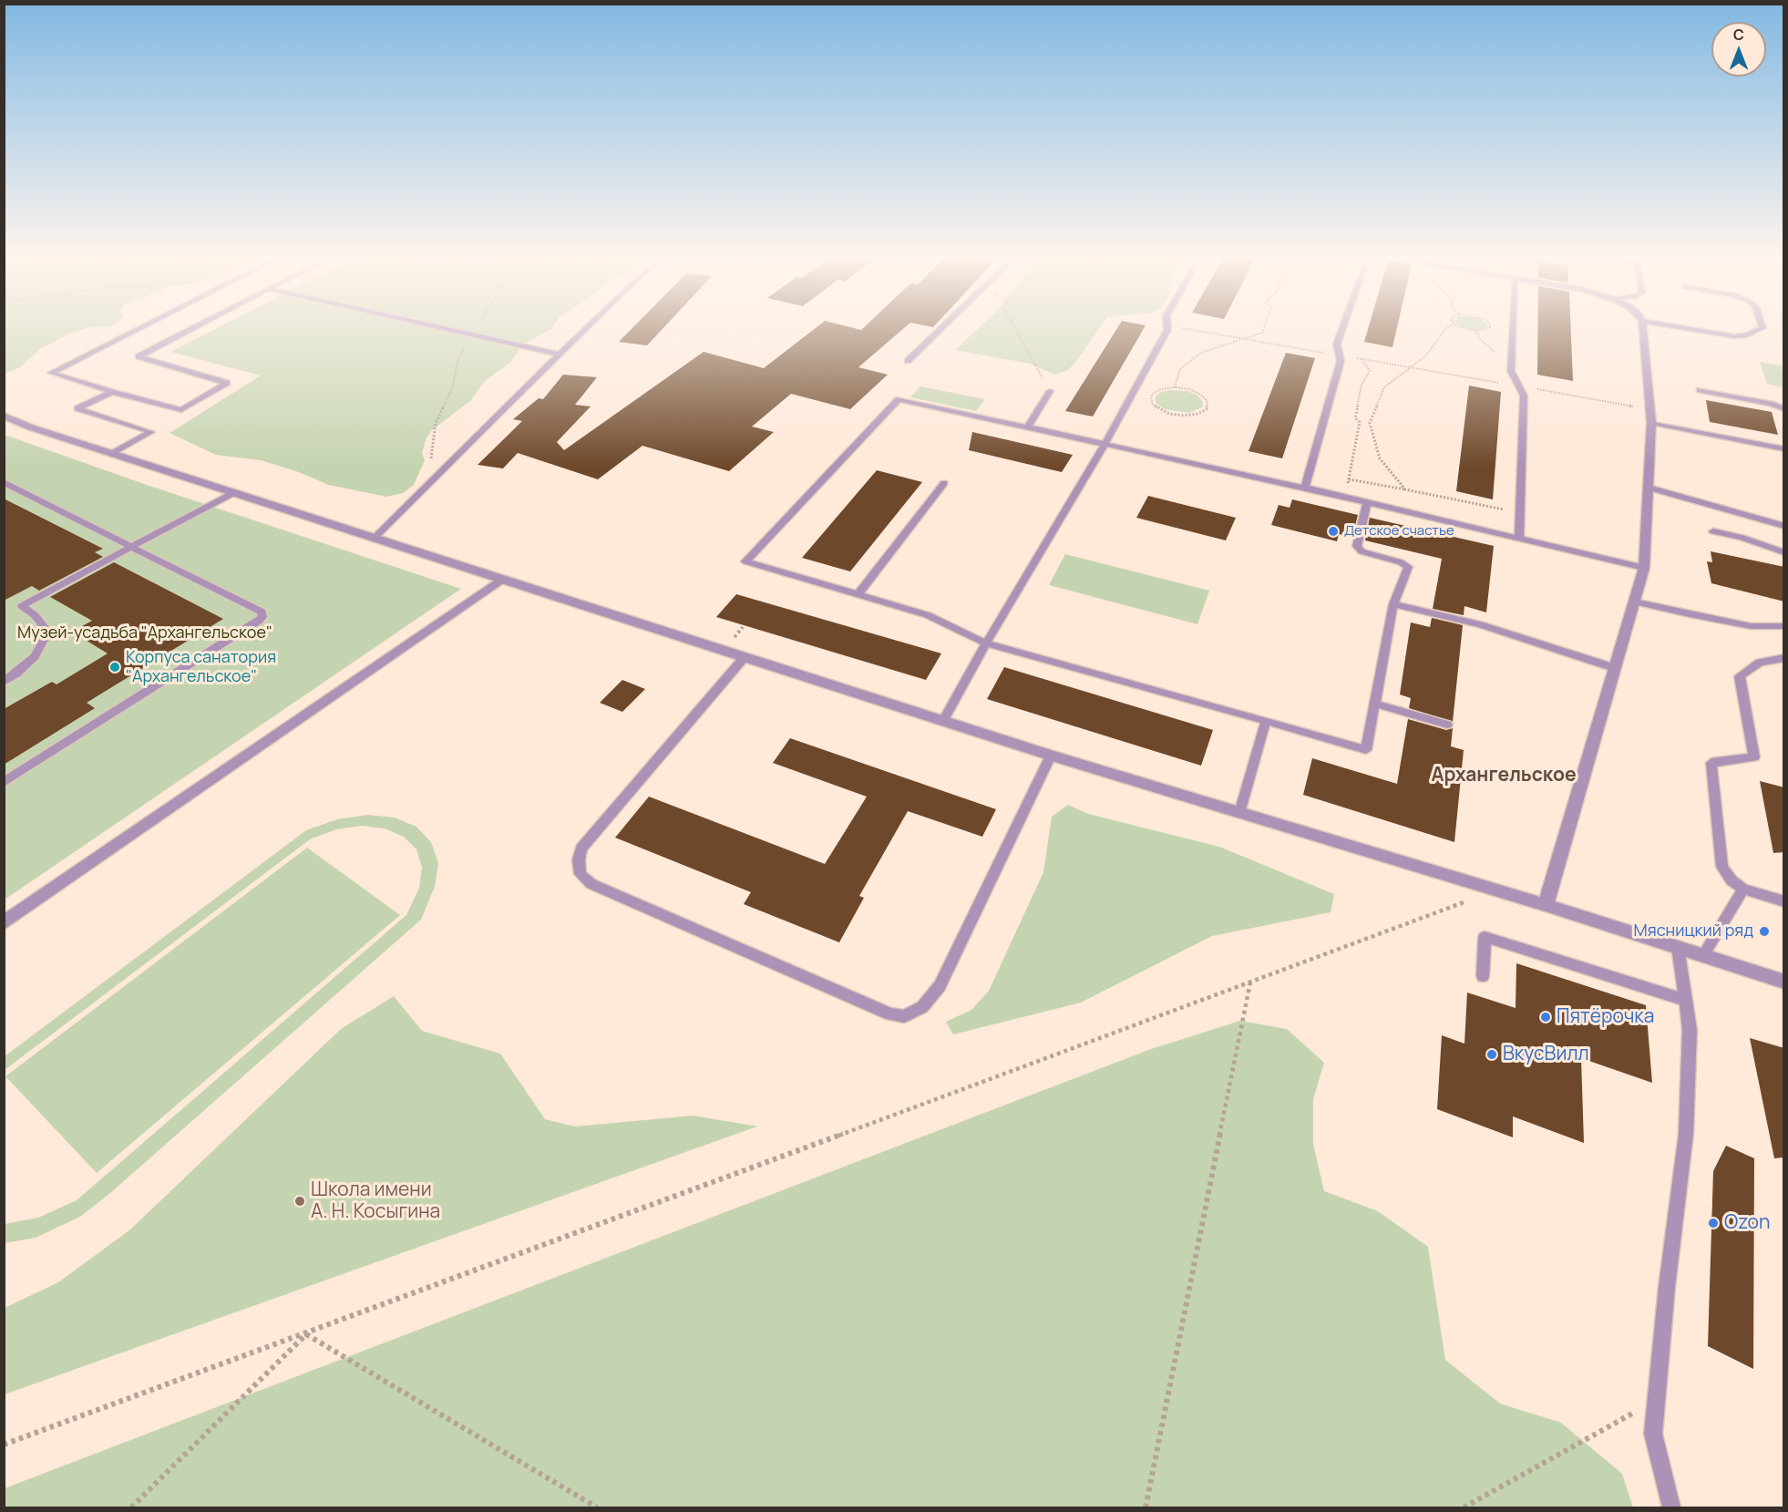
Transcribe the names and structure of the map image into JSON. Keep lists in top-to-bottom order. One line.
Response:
{"districts":["Архангельское"],"parks":["Музей-усадьба \"Архангельское\""],"places":["Детское счастье","Корпуса санатория \"Архангельское\"","Мясницкий ряд","Пятёрочка","ВкусВилл","Школа имени А. Н. Косыгина","Ozon"],"north":"top"}
